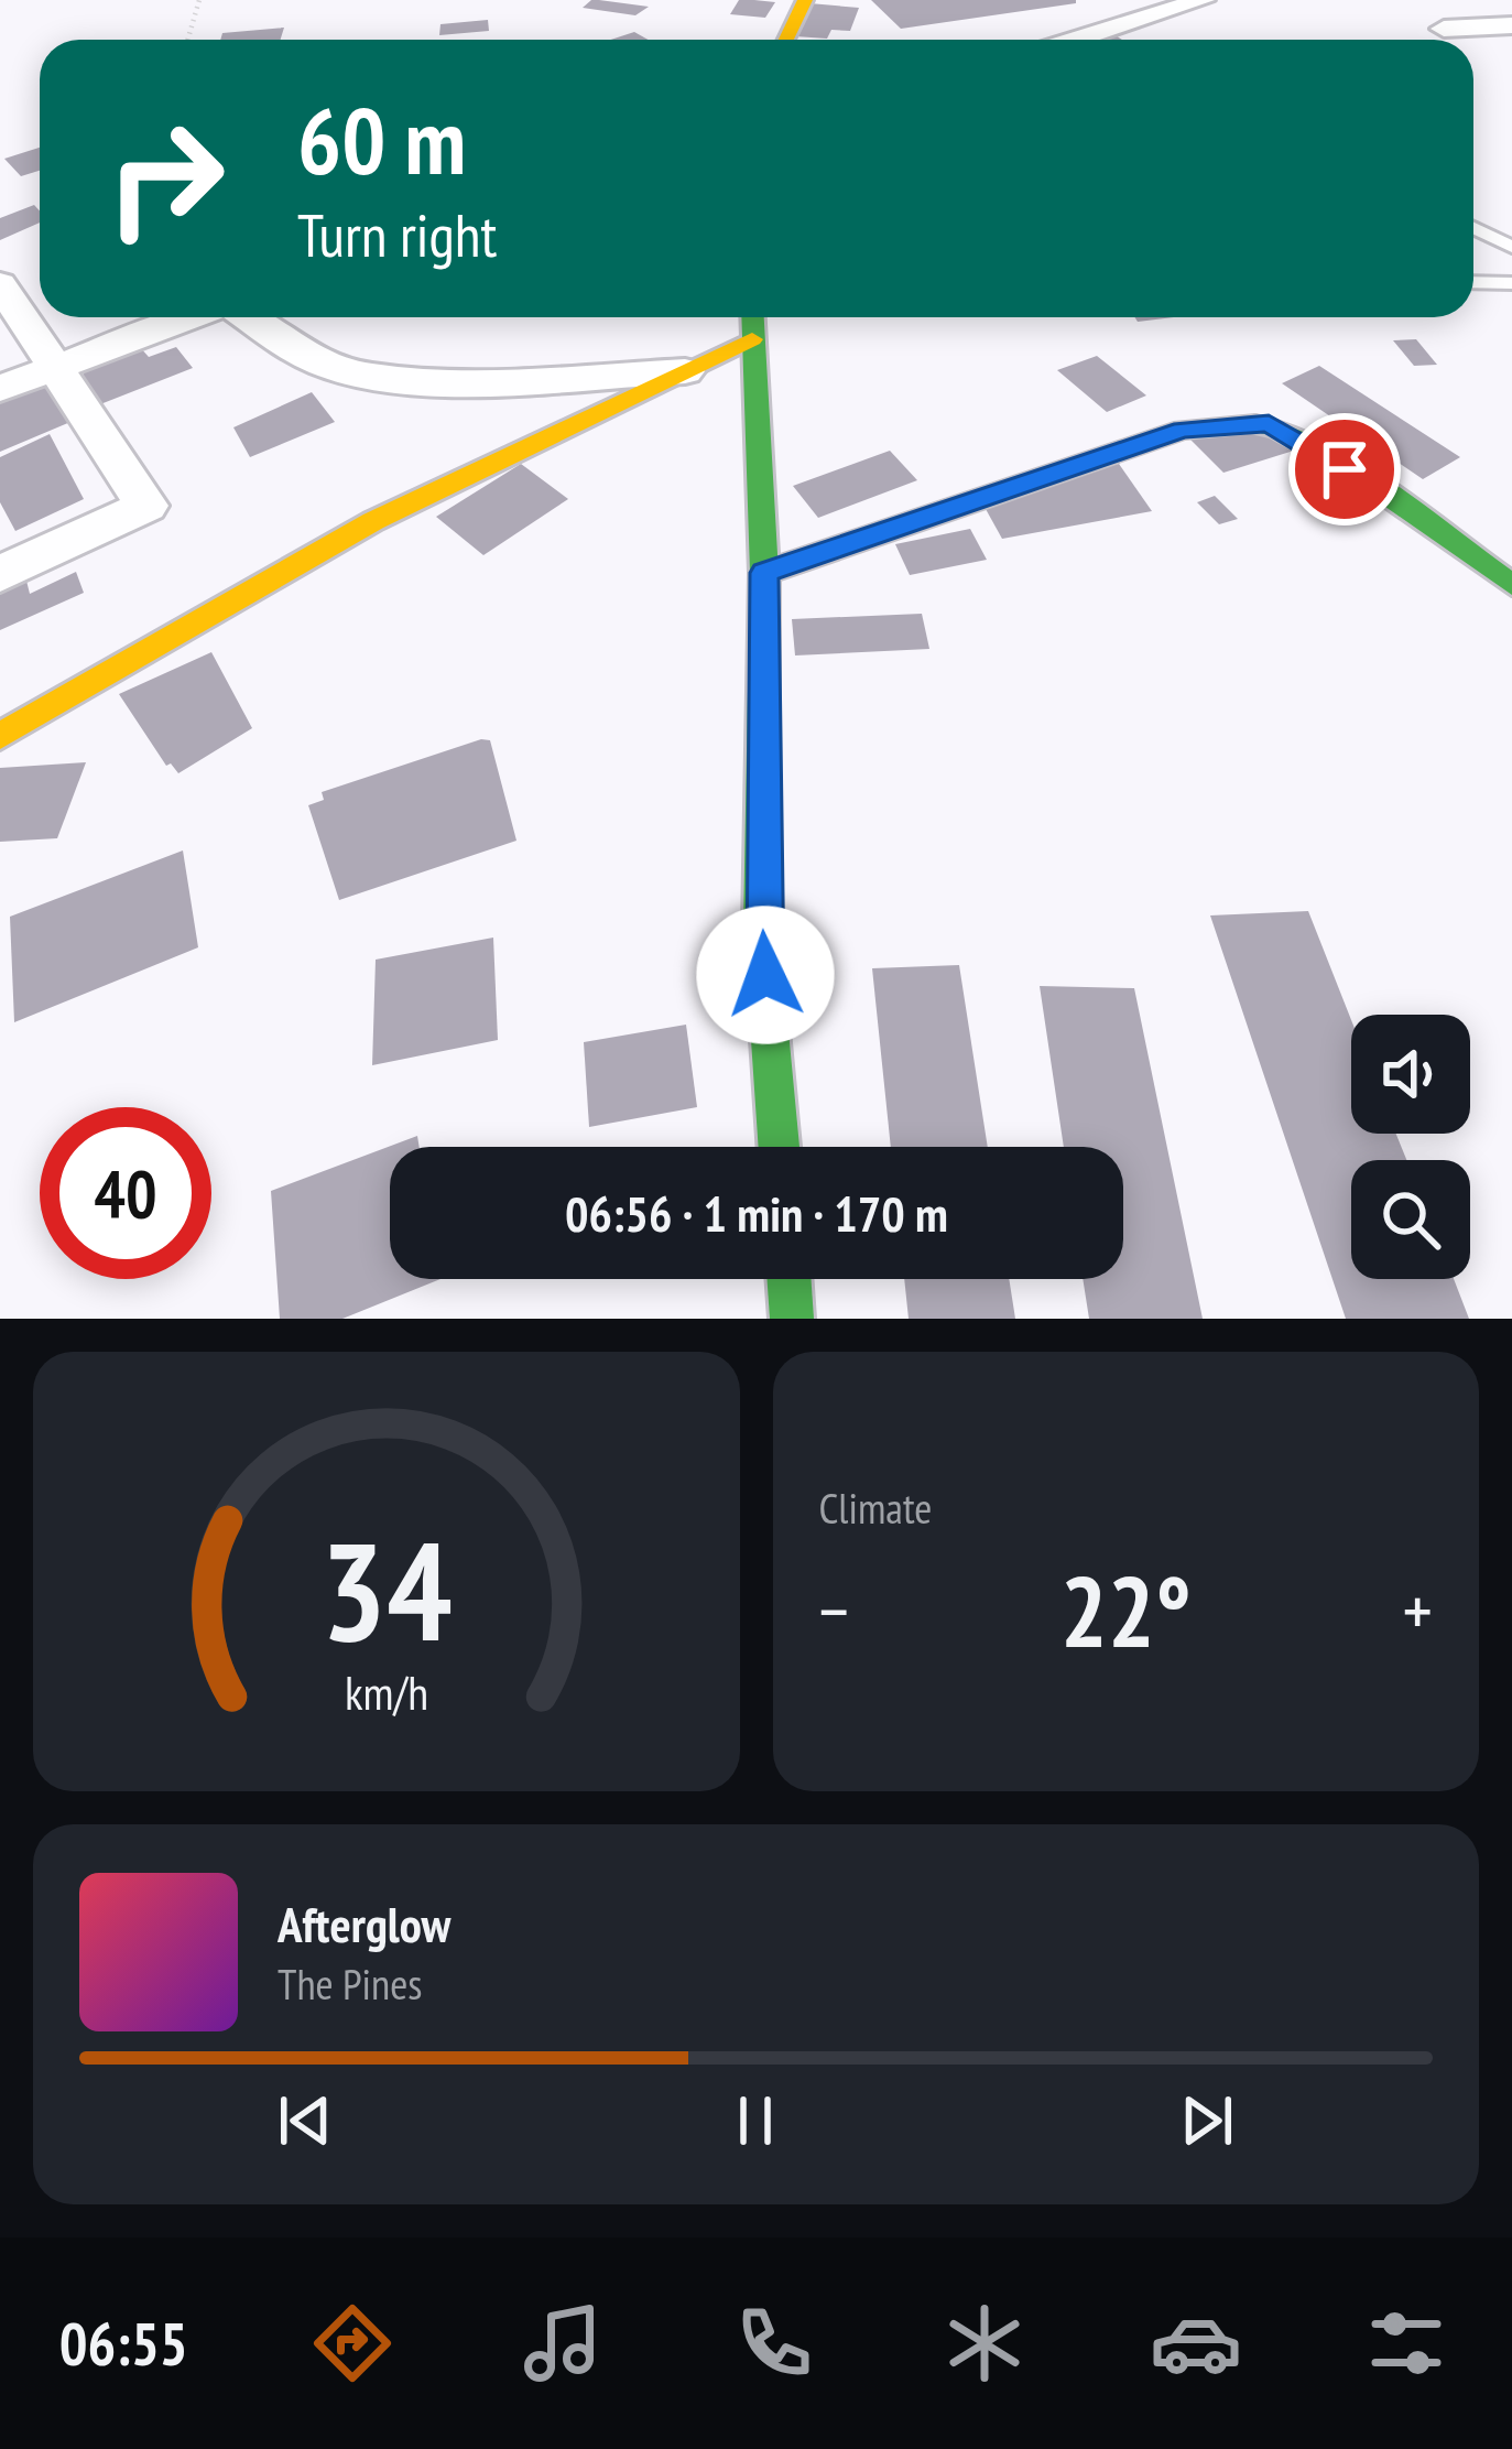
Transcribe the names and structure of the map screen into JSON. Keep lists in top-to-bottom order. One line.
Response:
{"page":{"turn":["60 m","Turn right"],"limit":"40","trip":"06:56 · 1 min · 170 m","tile":"Climate","heat":["−","22°","+"],"song":["Afterglow","The Pines"],"tabs":"06:55","gauge":["34","km/h"]}}
